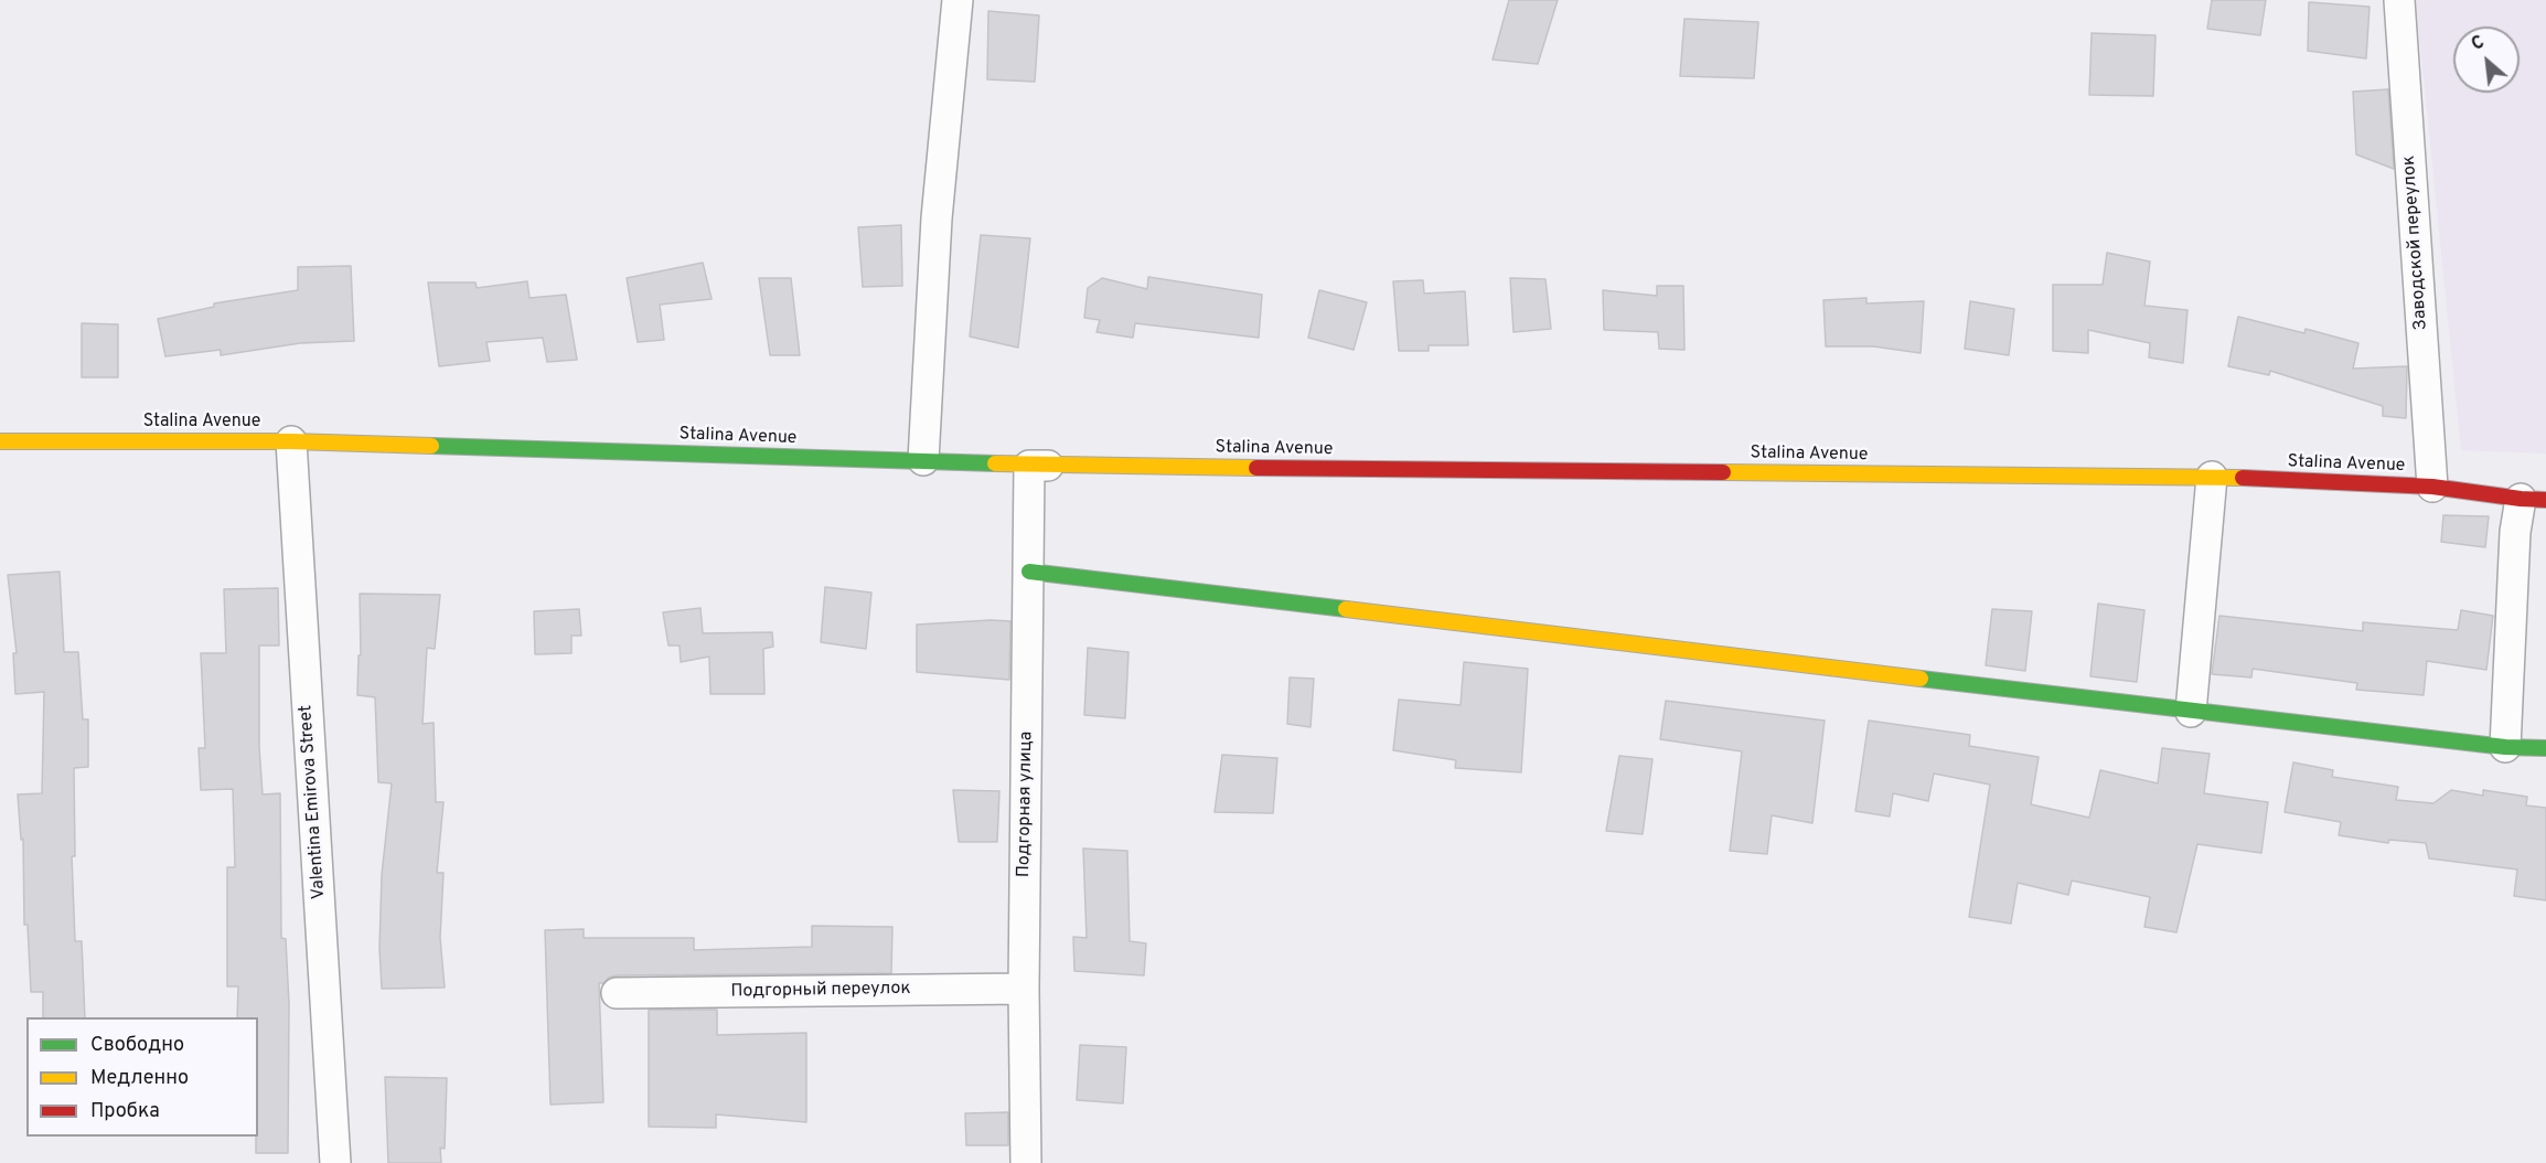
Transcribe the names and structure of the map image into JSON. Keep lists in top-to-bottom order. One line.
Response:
{"streets":{"street":["Заводской переулок","Stalina Avenue","Valentina Emirova Street","Подгорная улица","Подгорный переулок"]},"crossings":[["Заводской переулок","Stalina Avenue"],["Stalina Avenue","Valentina Emirova Street"],["Stalina Avenue","Подгорная улица"],["Подгорная улица","Подгорный переулок"]],"legend":["Свободно","Медленно","Пробка"],"north":"top left"}
